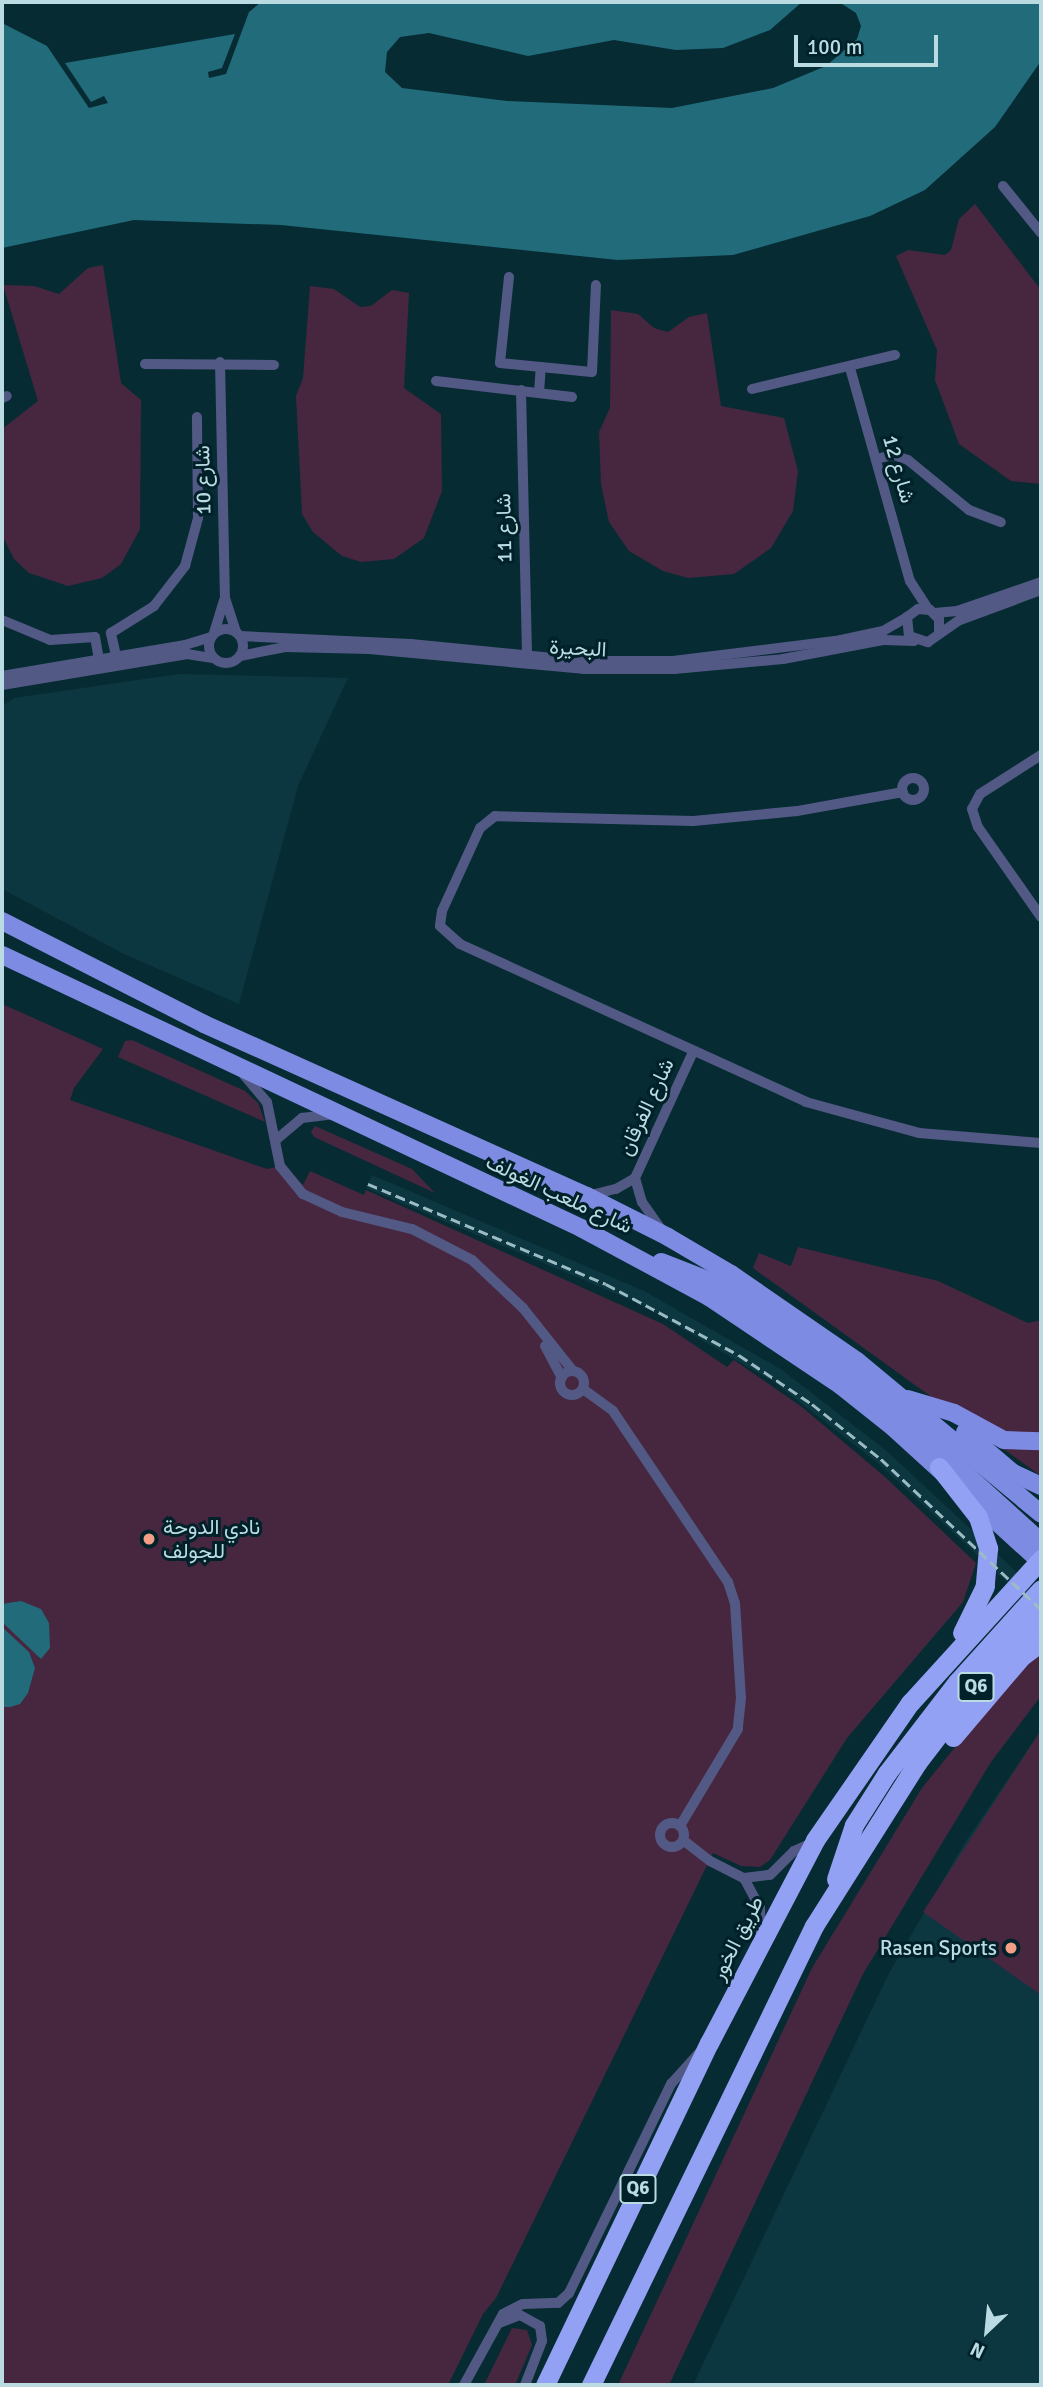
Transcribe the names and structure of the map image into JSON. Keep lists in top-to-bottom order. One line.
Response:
{"streets":{"highway":["Q6","طريق الخور"],"main road":["شارع ملعب الغولف"],"street":["شارع 12","شارع 10","شارع 11","البحيرة","شارع الفرقان"]},"crossings":[["شارع 12","البحيرة"],["شارع 10","البحيرة"],["شارع 11","البحيرة"],["شارع الفرقان","شارع ملعب الغولف"],["شارع ملعب الغولف","طريق الخور"]],"places":["نادي الدوحة للجولف","Rasen Sports"],"scale_bar":"100 m","north":"bottom left"}
